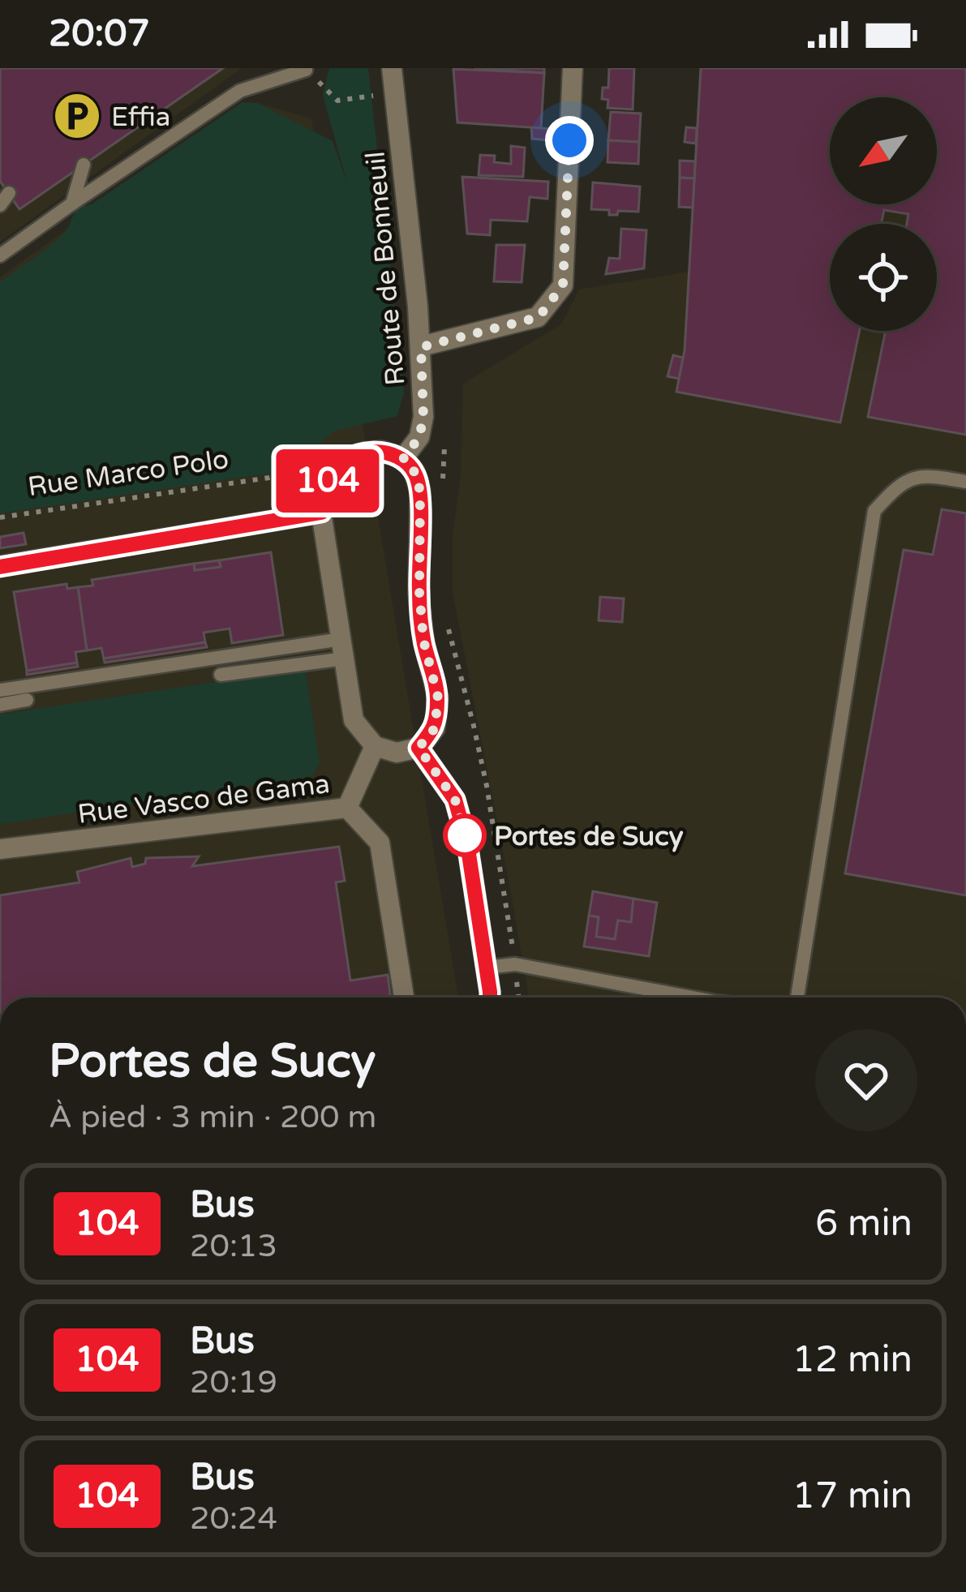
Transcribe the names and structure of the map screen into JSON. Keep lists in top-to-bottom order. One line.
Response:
{"streets":{"street":["Route de Bonneuil","Rue Vasco de Gama"],"path":["Rue Marco Polo"]},"places":{"parking":["Effia"],"other":["Portes de Sucy"]},"lines":["bus line 104"],"north":"bottom left","page":{"status":"20:07","on_map":"104","heading":["Portes de Sucy","À pied · 3 min · 200 m"],"list":[{"mark":"104","name":"Bus","note":"20:13","value":"6 min"},{"mark":"104","name":"Bus","note":"20:19","value":"12 min"},{"mark":"104","name":"Bus","note":"20:24","value":"17 min"}]}}
